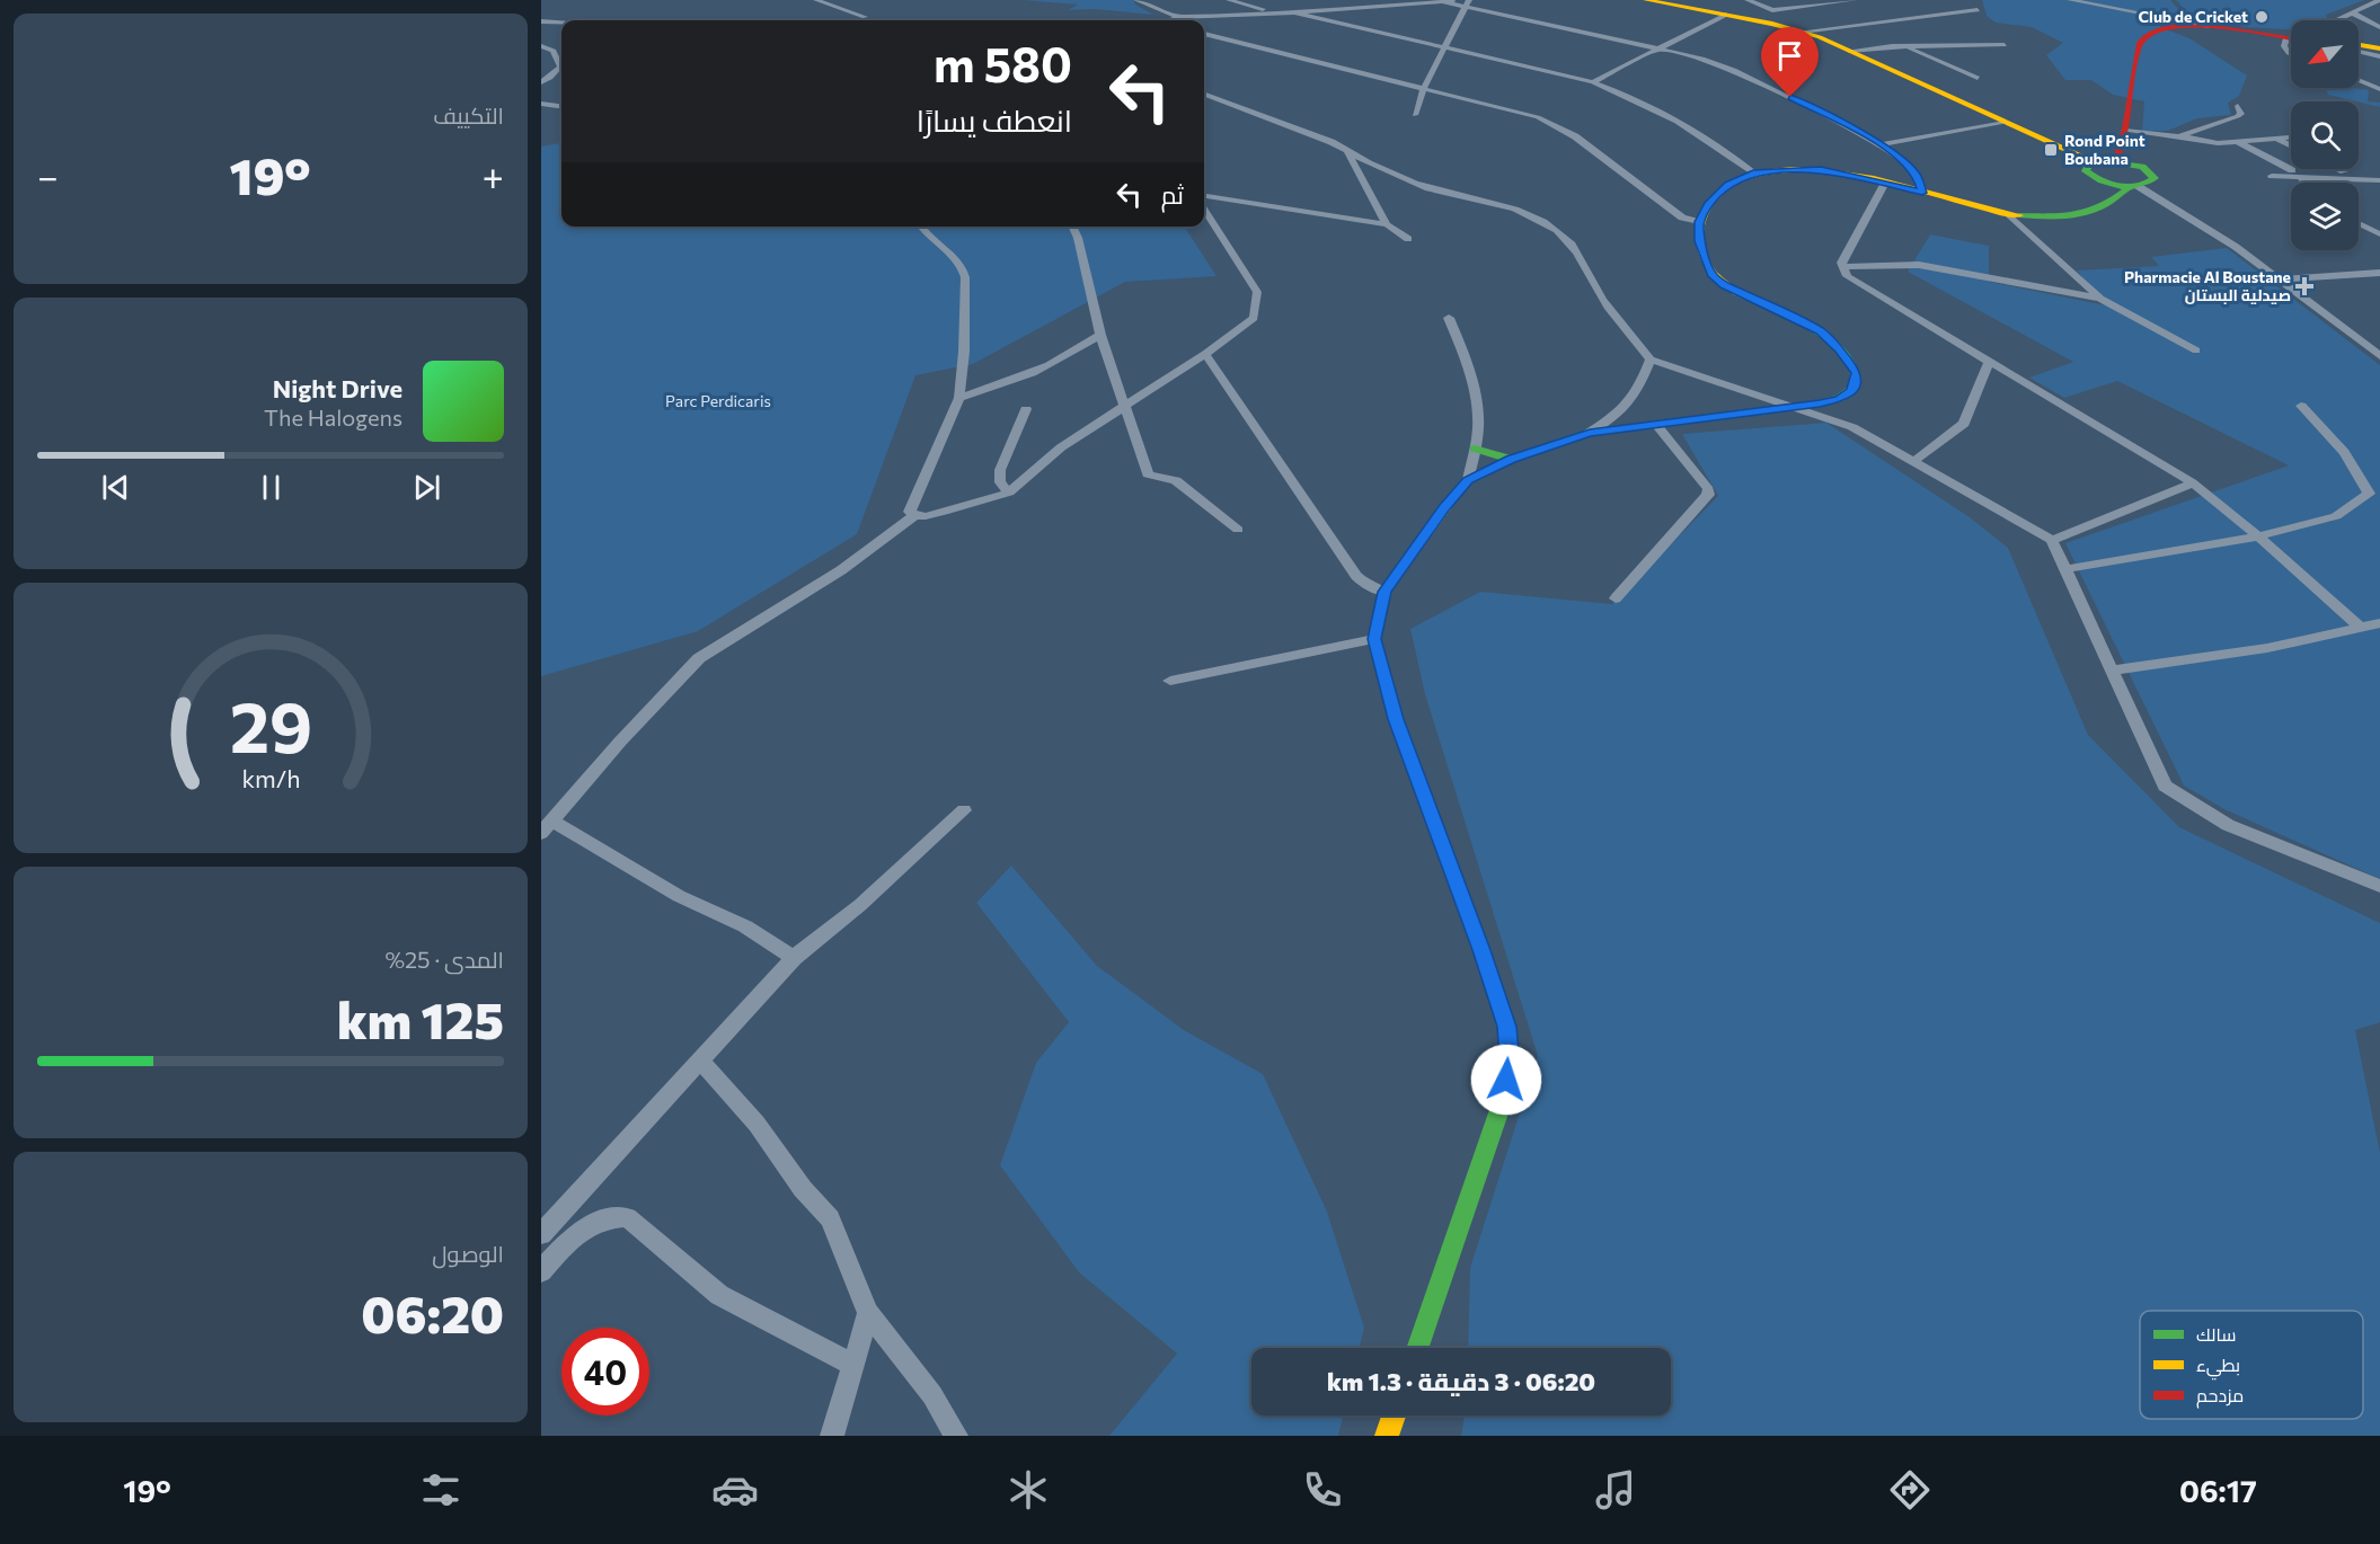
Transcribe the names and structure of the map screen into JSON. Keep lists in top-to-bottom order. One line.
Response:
{"parks":["Parc Perdicaris"],"places":{"other":["Club de Cricket"],"transit":["Rond Point Boubana"],"health":["Pharmacie Al Boustane صيدلية البستان"]},"legend":["سالك","بطيء","مزدحم"],"north":"bottom left","page":{"tile":["التكييف",["المدى · 25%","125 km"],["الوصول","06:20"]],"turn":["580 m","انعطف يسارًا"],"heat":["−","19°","+"],"then":"ثم","song":["Night Drive","The Halogens"],"limit":"40","trip":"06:20 · 3 دقيقة · 1.3 km","tabs":["06:17","19°"],"gauge":["29","km/h"]}}
